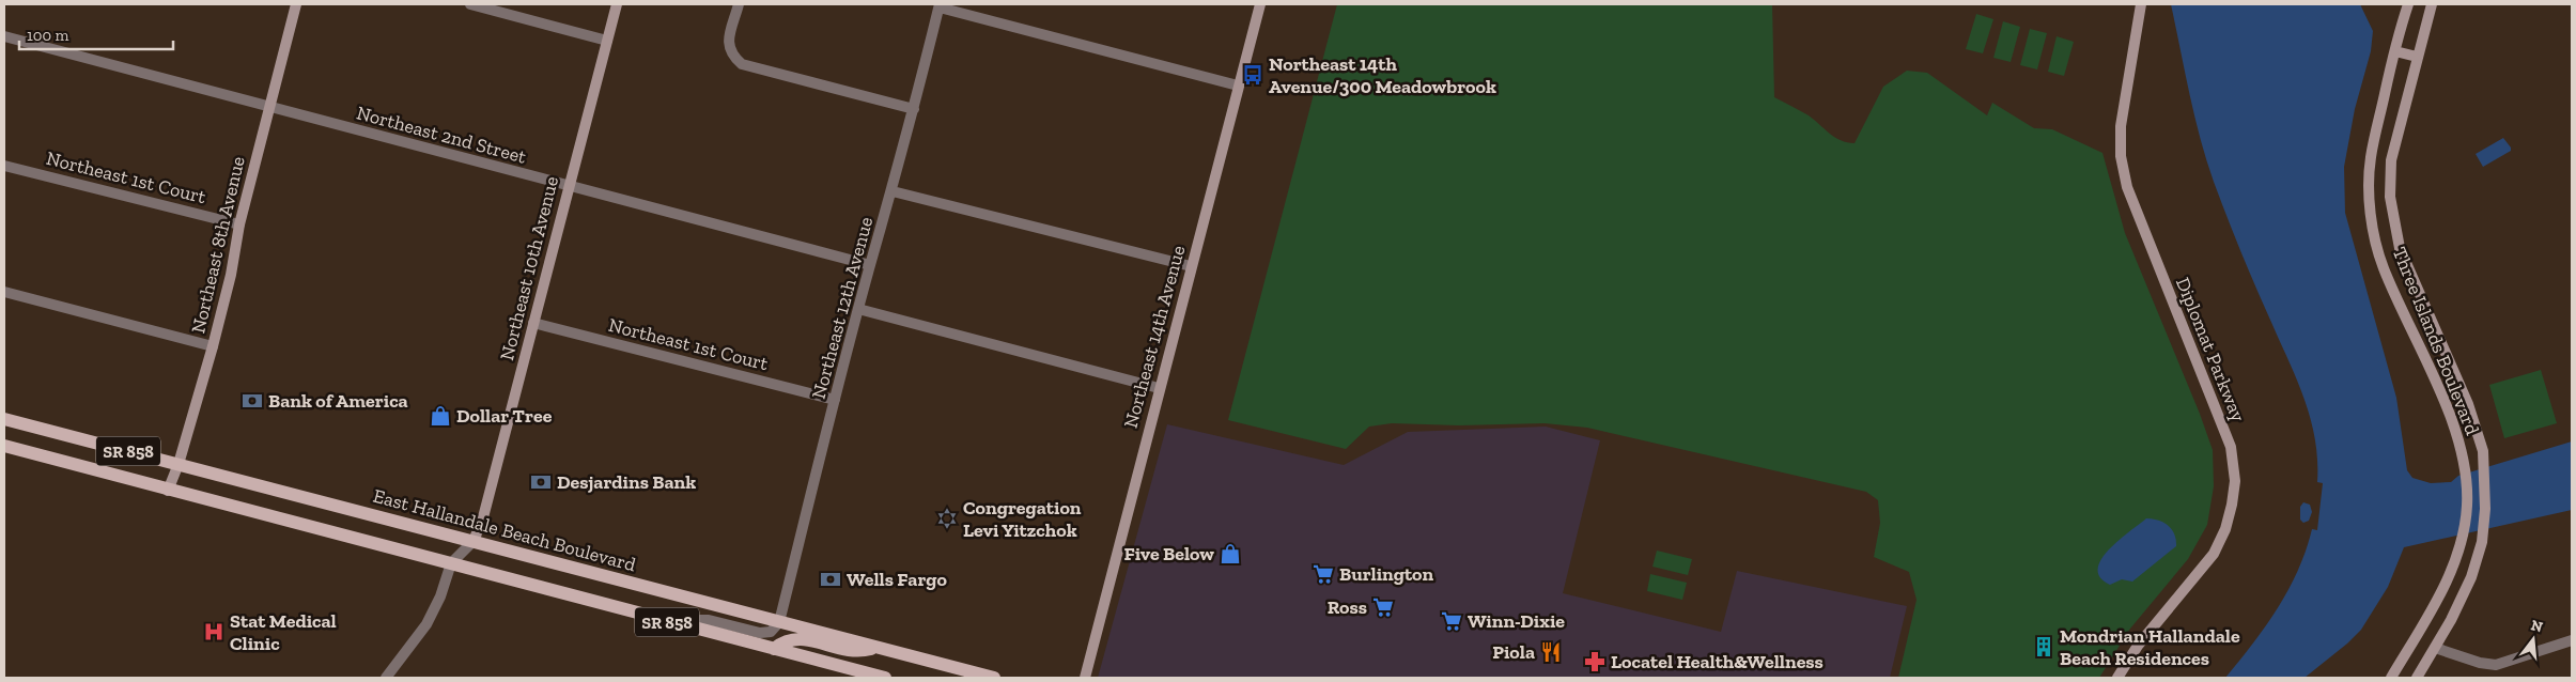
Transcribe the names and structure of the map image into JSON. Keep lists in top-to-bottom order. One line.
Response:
{"streets":{"main road":["SR 858","East Hallandale Beach Boulevard"],"street":["Northeast 2nd Street","Northeast 1st Court","Northeast 8th Avenue","Northeast 10th Avenue","Northeast 12th Avenue","Northeast 14th Avenue","Three Islands Boulevard","Diplomat Parkway"]},"crossings":[["Northeast 2nd Street","Northeast 8th Avenue"],["Northeast 2nd Street","Northeast 10th Avenue"],["Northeast 2nd Street","Northeast 12th Avenue"],["Northeast 1st Court","Northeast 8th Avenue"],["Northeast 1st Court","Northeast 10th Avenue"],["Northeast 1st Court","Northeast 12th Avenue"],["Northeast 8th Avenue","SR 858"],["Northeast 8th Avenue","East Hallandale Beach Boulevard"],["Northeast 10th Avenue","East Hallandale Beach Boulevard"],["Northeast 12th Avenue","East Hallandale Beach Boulevard"]],"places":{"bus stop":["Northeast 14th Avenue/300 Meadowbrook"],"bank":["Bank of America","Desjardins Bank","Wells Fargo"],"shop":["Dollar Tree","Five Below"],"synagogue":["Congregation Levi Yitzchok"],"supermarket":["Burlington","Ross","Winn-Dixie"],"hospital":["Stat Medical Clinic"],"building":["Mondrian Hallandale Beach Residences"],"restaurant":["Piola"],"pharmacy":["Locatel Health&Wellness"]},"scale_bar":"100 m","north":"top"}
